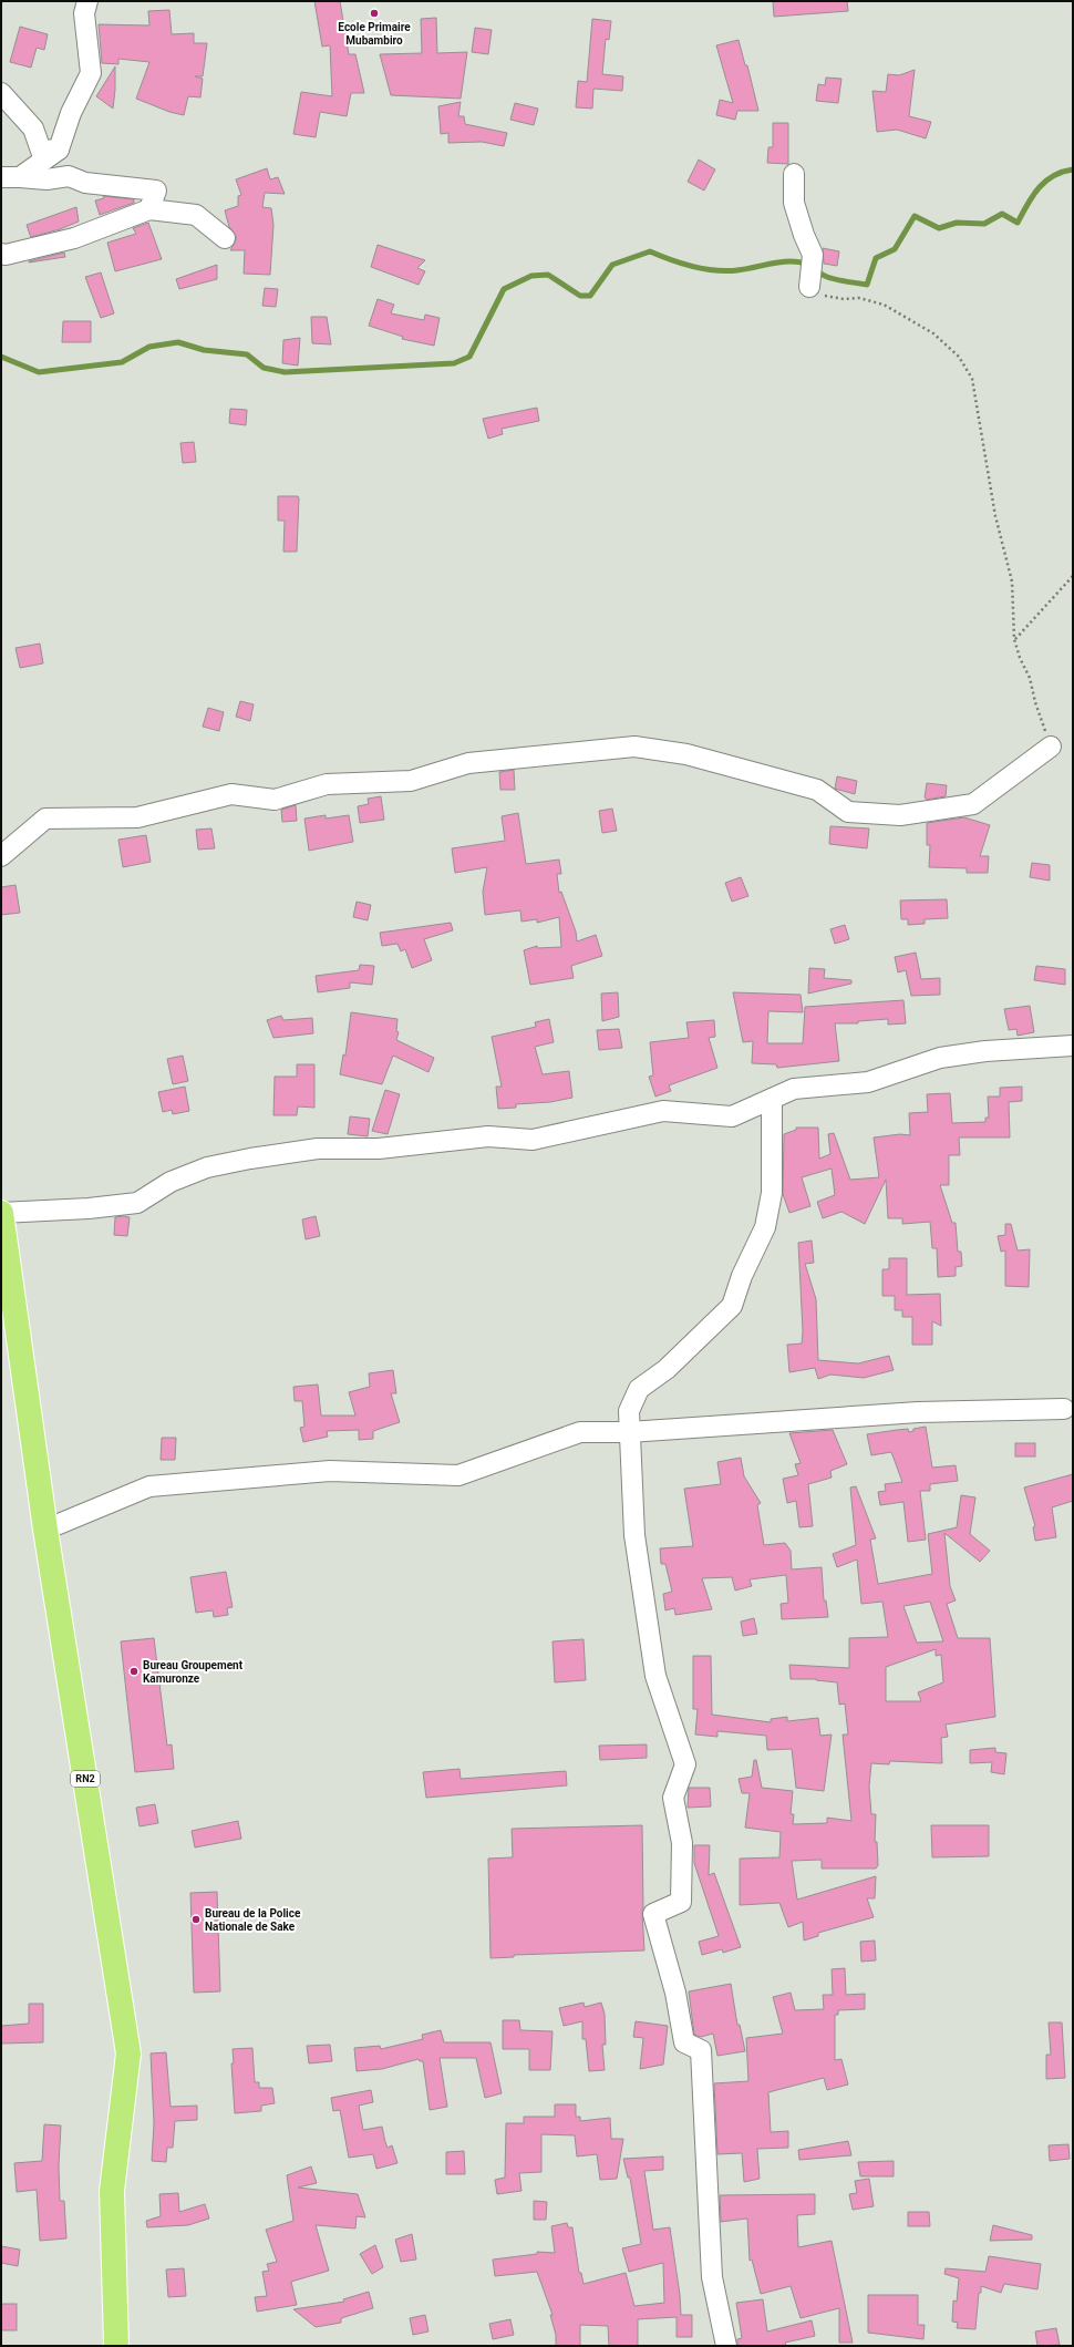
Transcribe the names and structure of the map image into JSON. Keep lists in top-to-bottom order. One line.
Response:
{"streets":{"highway":["RN2"]},"places":["Ecole Primaire Mubambiro","Bureau Groupement Kamuronze","Bureau de la Police Nationale de Sake"]}
